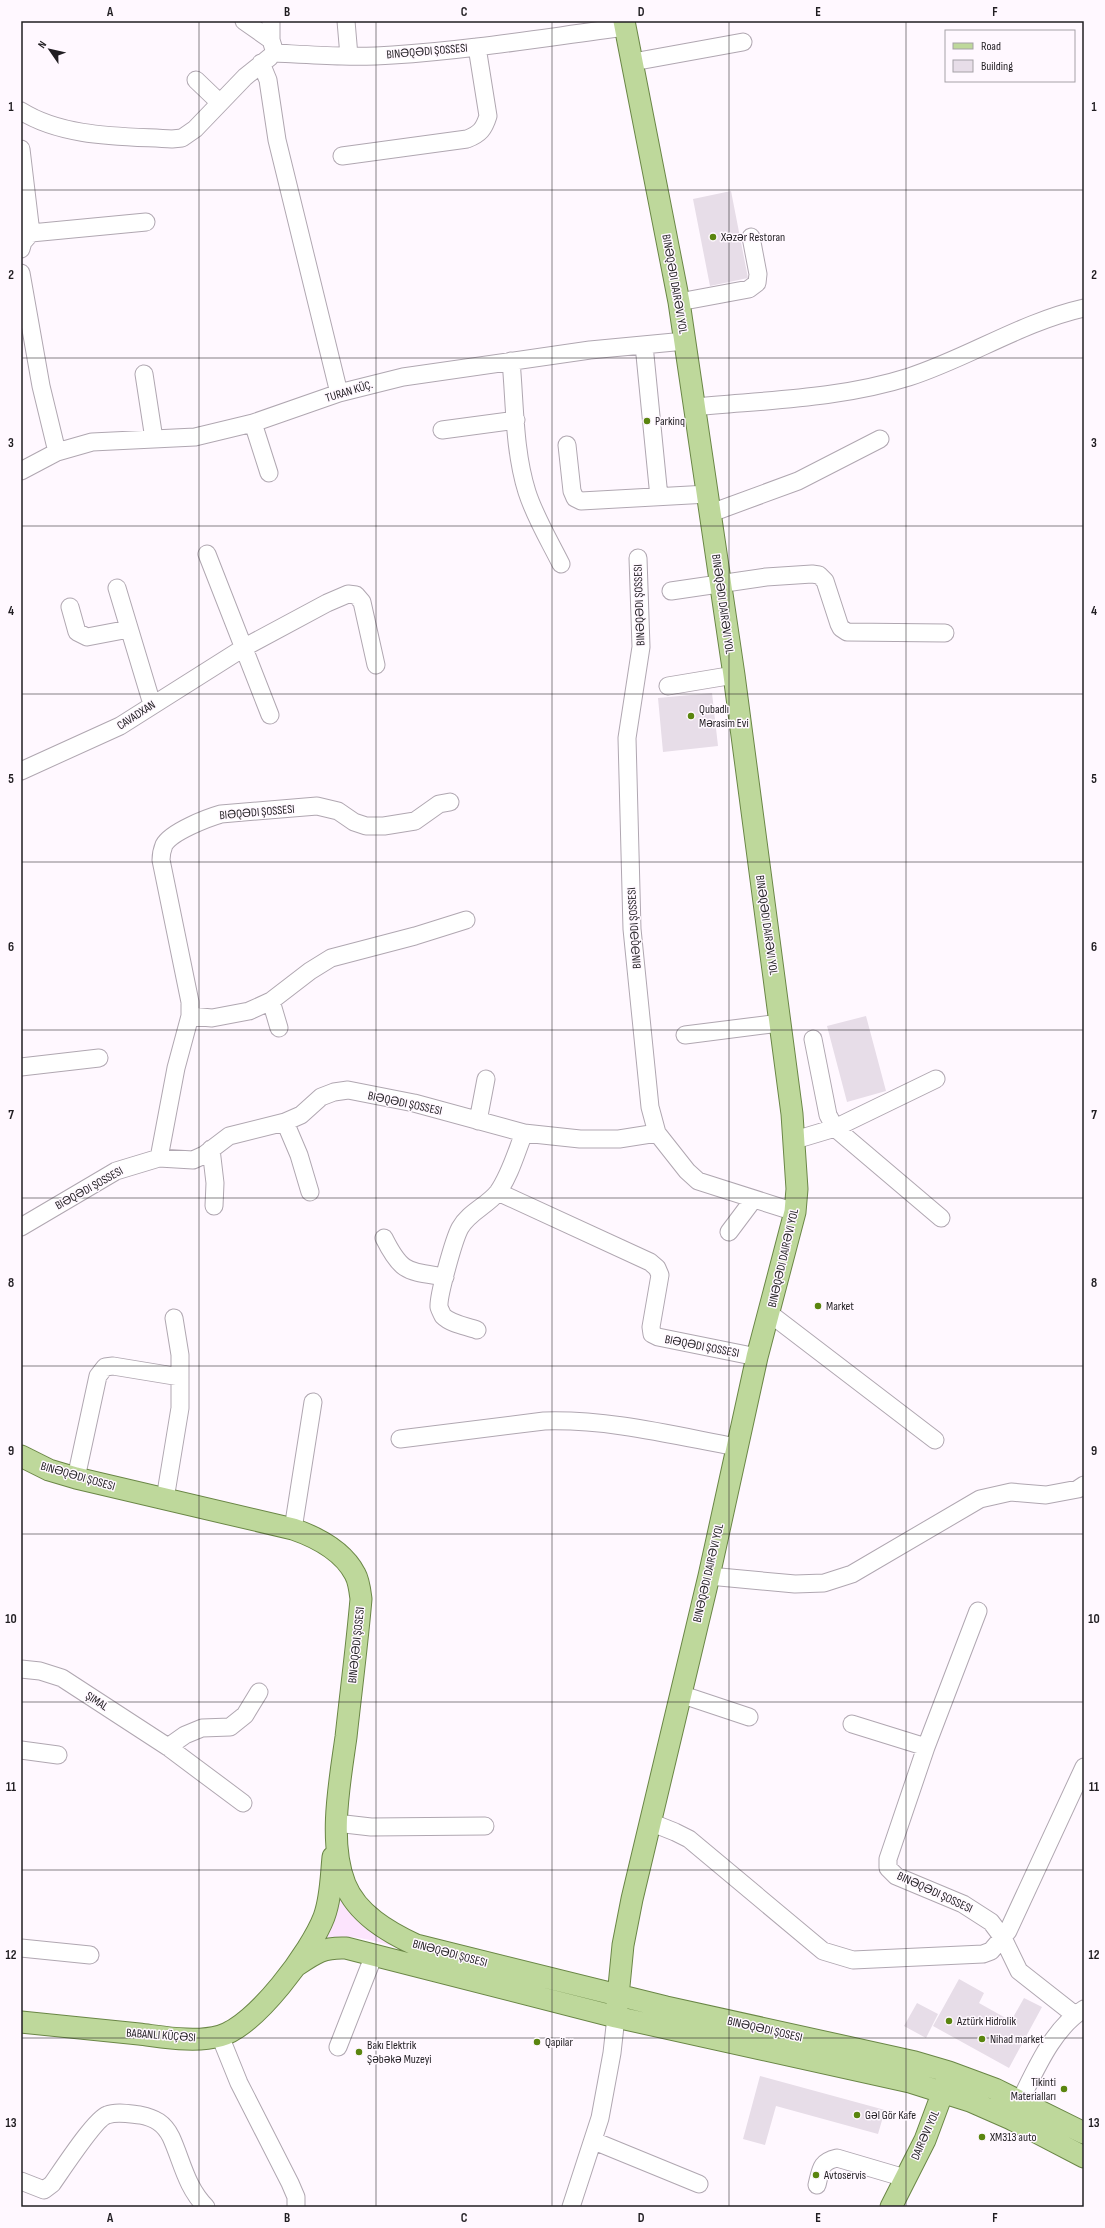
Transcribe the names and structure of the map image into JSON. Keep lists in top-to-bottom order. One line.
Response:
{"streets":{"main road":["BINƏQƏDI DAIRƏVI YOL","BINƏQƏDI ŞOSESI","DAIRƏVI YOL"],"street":["BINƏQƏDI ŞOSSESI","TURAN KÜÇ.","CAVADXAN","BIƏQƏDI ŞOSSESI","ŞIMAL"]},"crossings":[["BINƏQƏDI ŞOSSESI","BINƏQƏDI DAIRƏVI YOL"],["BINƏQƏDI ŞOSSESI","BIƏQƏDI ŞOSSESI"],["BINƏQƏDI ŞOSSESI","BINƏQƏDI ŞOSESI"],["BINƏQƏDI DAIRƏVI YOL","TURAN KÜÇ."],["BINƏQƏDI DAIRƏVI YOL","BIƏQƏDI ŞOSSESI"],["BINƏQƏDI DAIRƏVI YOL","BINƏQƏDI ŞOSESI"],["BINƏQƏDI ŞOSESI","DAIRƏVI YOL"]],"places":["Xəzər Restoran","Parkinq","Qubadlı Mərasim Evi","Market","Aztürk Hidrolik","Nihad market","Qapilar","Bakı Elektrik Şəbəkə Muzeyi","Tikinti Materialları","Gəl Gör Kafe","XM313 auto","Avtoservis"],"legend":["Road","Building"],"north":"top left","grid":{"columns":["A","B","C","D","E","F"],"rows":["1","2","3","4","5","6","7","8","9","10","11","12","13"]}}
